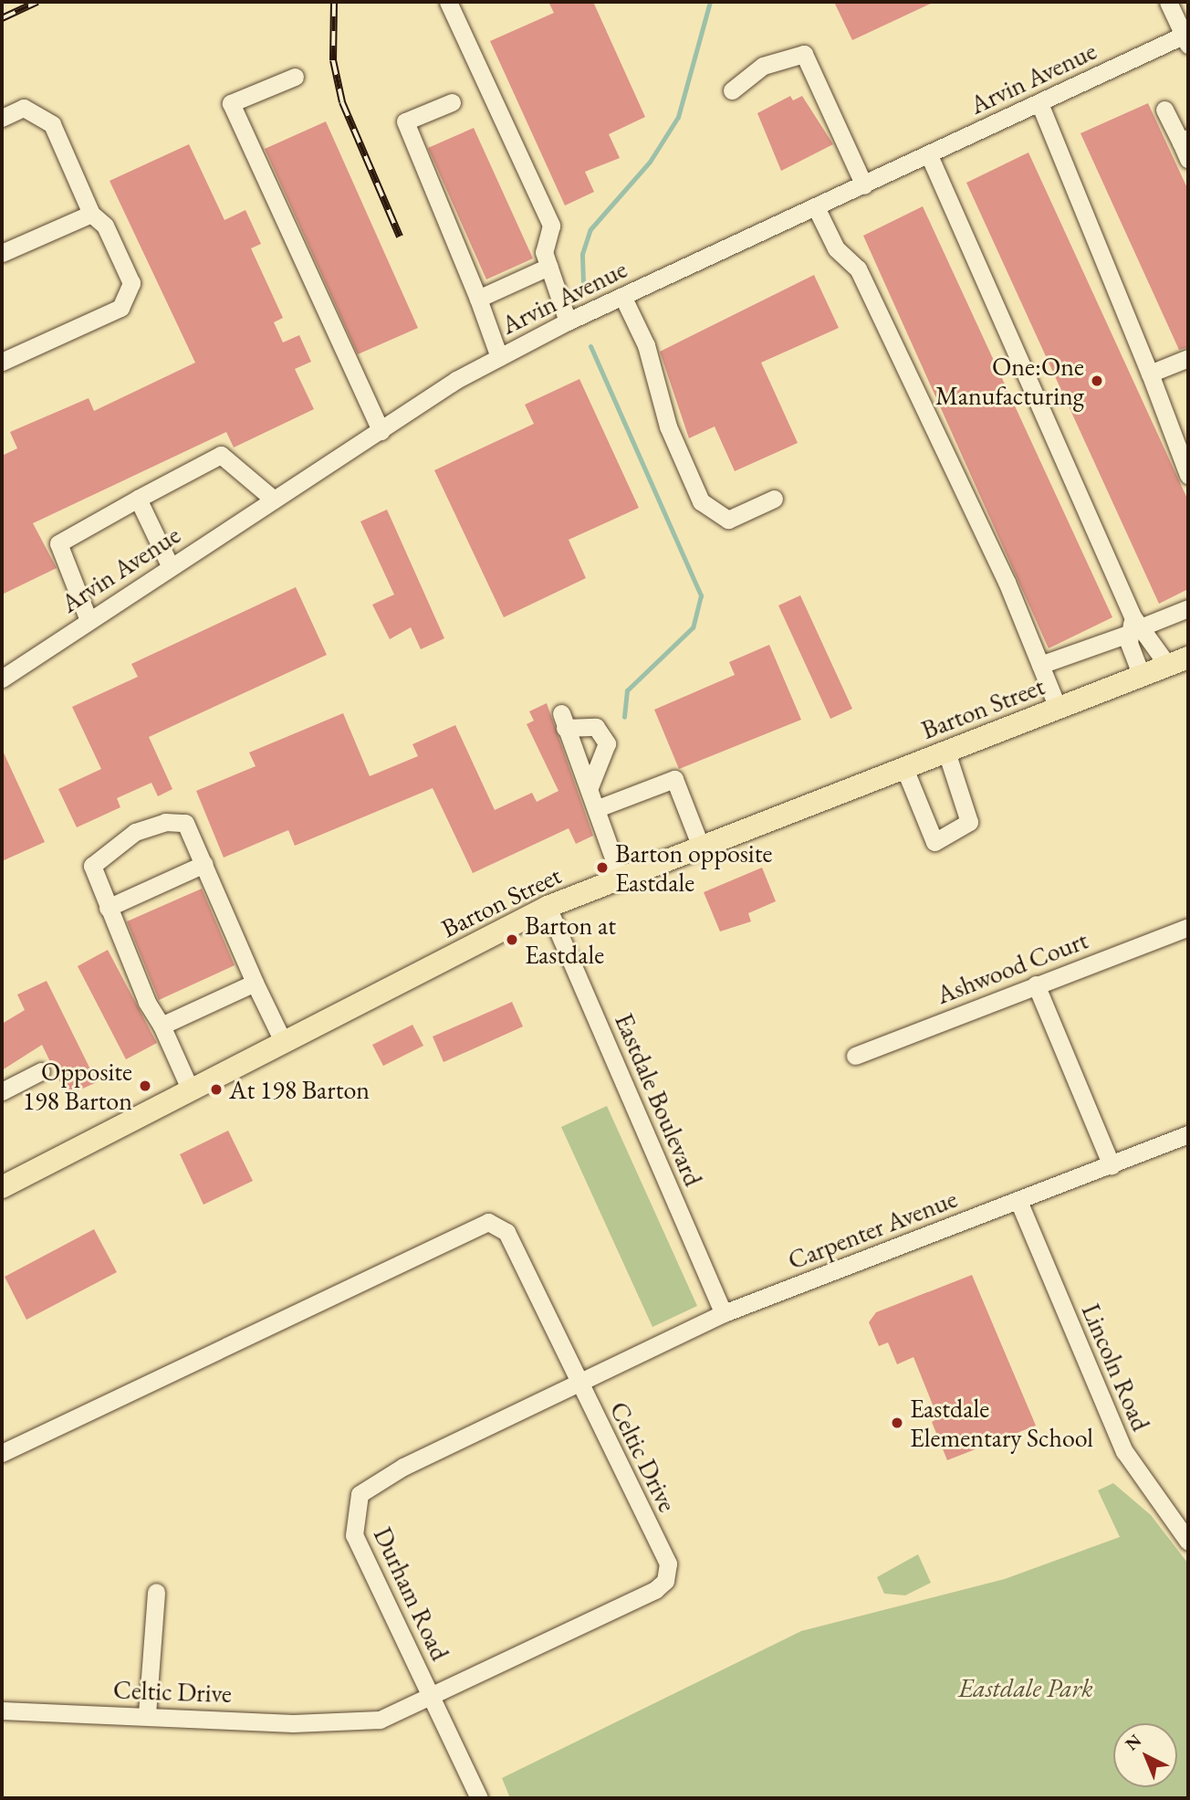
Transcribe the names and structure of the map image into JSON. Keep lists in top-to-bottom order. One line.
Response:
{"streets":{"main road":["Barton Street"],"street":["Arvin Avenue","Ashwood Court","Eastdale Boulevard","Carpenter Avenue","Lincoln Road","Celtic Drive","Durham Road"]},"crossings":[["Barton Street","Eastdale Boulevard"],["Eastdale Boulevard","Carpenter Avenue"],["Carpenter Avenue","Lincoln Road"],["Carpenter Avenue","Celtic Drive"],["Carpenter Avenue","Durham Road"],["Celtic Drive","Durham Road"]],"parks":["Eastdale Park"],"places":["One:One Manufacturing","Barton opposite Eastdale","Barton at Eastdale","Opposite 198 Barton","At 198 Barton","Eastdale Elementary School"],"north":"top left"}
